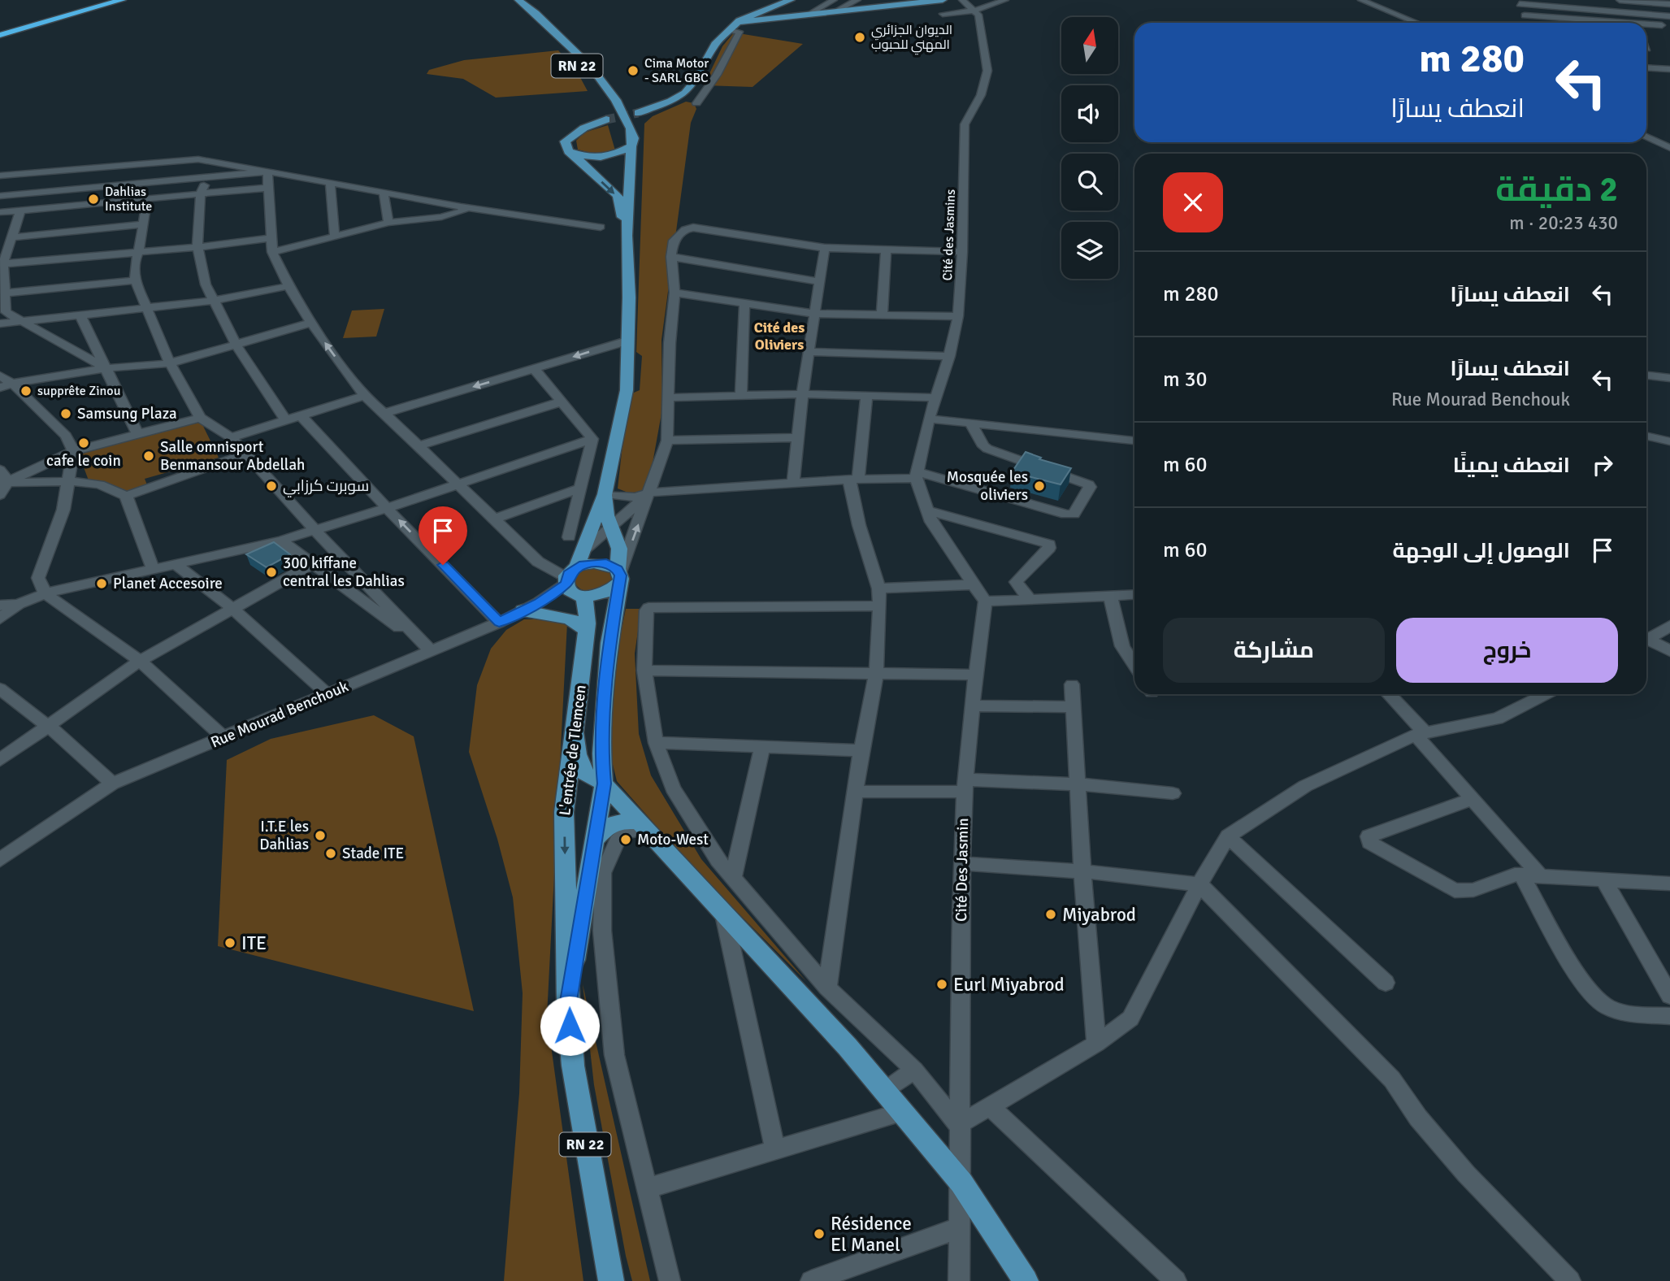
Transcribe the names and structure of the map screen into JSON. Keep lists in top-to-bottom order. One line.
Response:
{"streets":{"main road":["RN 22","L'entrée de Tlemcen"],"street":["Cité des Jasmins","Rue Mourad Benchouk","Cité Des Jasmin"]},"crossings":[["RN 22","L'entrée de Tlemcen"],["Rue Mourad Benchouk","L'entrée de Tlemcen"]],"districts":["Cité des Oliviers"],"places":["الديوان الجزائري المهني للحبوب","Cima Motor - SARL GBC","Dahlias Institute","supprête Zinou","Samsung Plaza","cafe le coin","Salle omnisport Benmansour Abdellah","سوبرت كرزابي","Mosquée les oliviers","300 kiffane central les Dahlias","Planet Accesoire","I.T.E les Dahlias","Moto-West","Stade ITE","Miyabrod","ITE","Eurl Miyabrod","Résidence El Manel"],"north":"top","page":{"turn":["280 m","انعطف يسارًا"],"heading":["2 دقيقة","430 m · 20:23"],"list":[{"name":"انعطف يسارًا","value":"280 m"},{"name":"انعطف يسارًا","note":"Rue Mourad Benchouk","value":"30 m"},{"name":"انعطف يمينًا","value":"60 m"},{"name":"الوصول إلى الوجهة","value":"60 m"}],"buttons":["خروج","مشاركة"]}}
